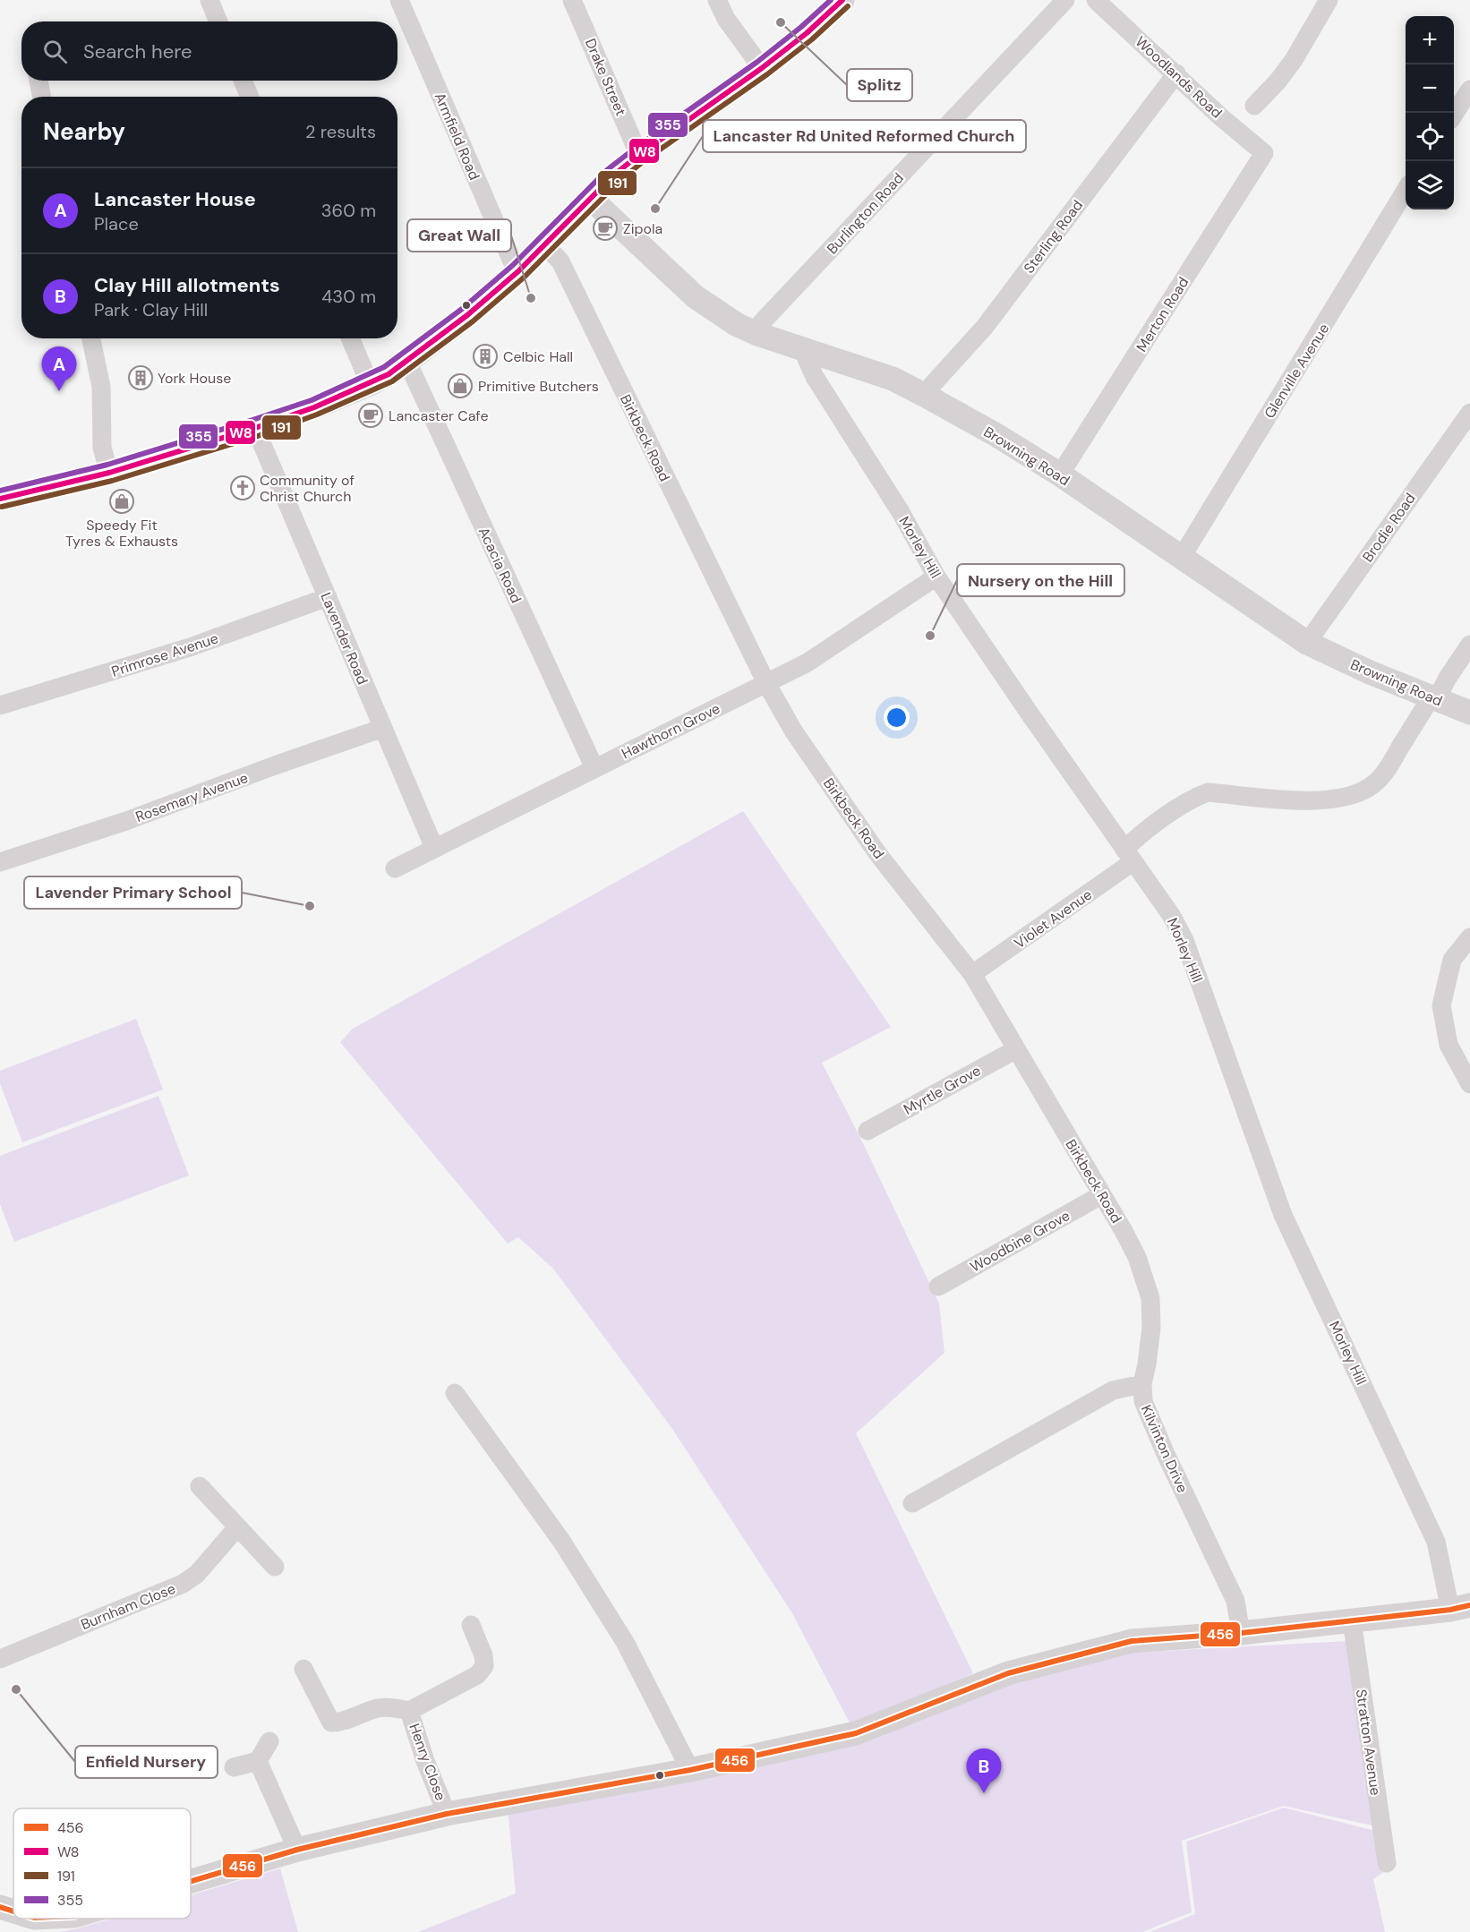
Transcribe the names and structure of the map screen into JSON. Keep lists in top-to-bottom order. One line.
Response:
{"streets":{"street":["Drake Street","Woodlands Road","Armfield Road","Burlington Road","Sterling Road","Merton Road","Glenville Avenue","Birkbeck Road","Browning Road","Brodie Road","Morley Hill","Acacia Road","Lavender Road","Primrose Avenue","Hawthorn Grove","Rosemary Avenue","Violet Avenue","Myrtle Grove","Woodbine Grove","Kilvinton Drive","Burnham Close","Stratton Avenue","Henry Close"]},"crossings":[["Woodlands Road","Sterling Road"],["Woodlands Road","Merton Road"],["Burlington Road","Browning Road"],["Sterling Road","Browning Road"],["Merton Road","Browning Road"],["Glenville Avenue","Browning Road"],["Birkbeck Road","Hawthorn Grove"],["Birkbeck Road","Violet Avenue"],["Birkbeck Road","Myrtle Grove"],["Birkbeck Road","Woodbine Grove"],["Birkbeck Road","Kilvinton Drive"],["Browning Road","Brodie Road"],["Browning Road","Morley Hill"],["Browning Road","Violet Avenue"],["Morley Hill","Hawthorn Grove"],["Morley Hill","Violet Avenue"],["Acacia Road","Hawthorn Grove"],["Lavender Road","Primrose Avenue"],["Lavender Road","Hawthorn Grove"],["Lavender Road","Rosemary Avenue"]],"places":{"other":["Splitz","Lancaster Rd United Reformed Church","Great Wall","Nursery on the Hill","Lavender Primary School","Enfield Nursery"],"cafe":["Zipola","Lancaster Cafe"],"building":["Celbic Hall","York House"],"shop":["Primitive Butchers","Speedy Fit Tyres & Exhausts"],"church":["Community of Christ Church"]},"lines":["transit line W8","transit line 355","transit line 191","transit line 456"],"legend":["456","W8","191","355"],"page":{"map_buttons":["+","−"],"search":"Search here","heading":["Nearby","2 results"],"list":[{"mark":"A","name":"Lancaster House","note":"Place","value":"360 m"},{"mark":"B","name":"Clay Hill allotments","note":"Park · Clay Hill","value":"430 m"}],"pins":["A","B"]}}
